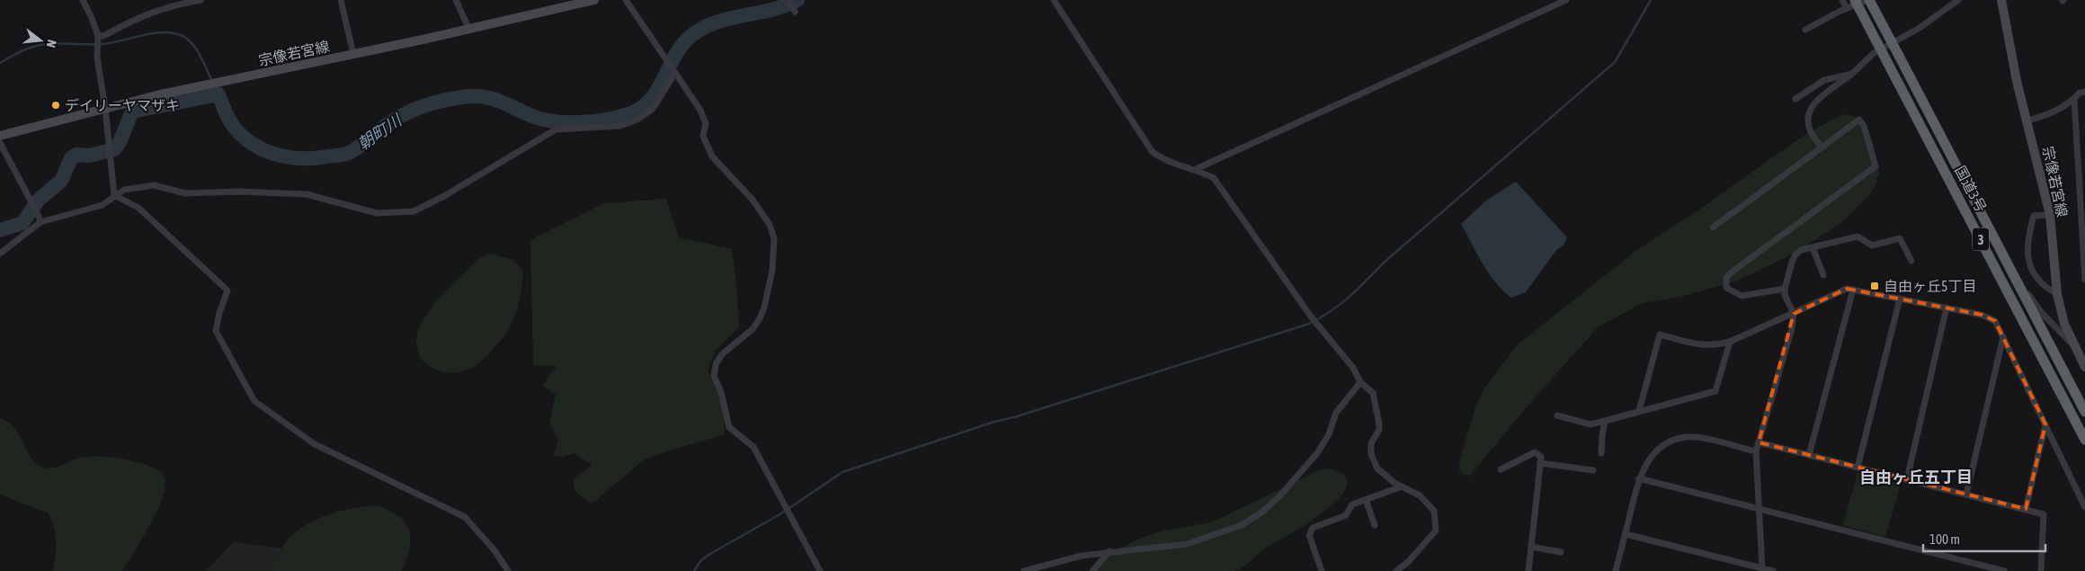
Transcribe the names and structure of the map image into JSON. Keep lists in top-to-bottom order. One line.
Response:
{"streets":{"highway":["国道3号","3"],"main road":["宗像若宮線"]},"districts":["自由ヶ丘五丁目"],"water":["朝町川"],"places":{"other":["デイリーヤマザキ"],"transit":["自由ヶ丘5丁目"]},"scale_bar":"100 m","north":"right"}
